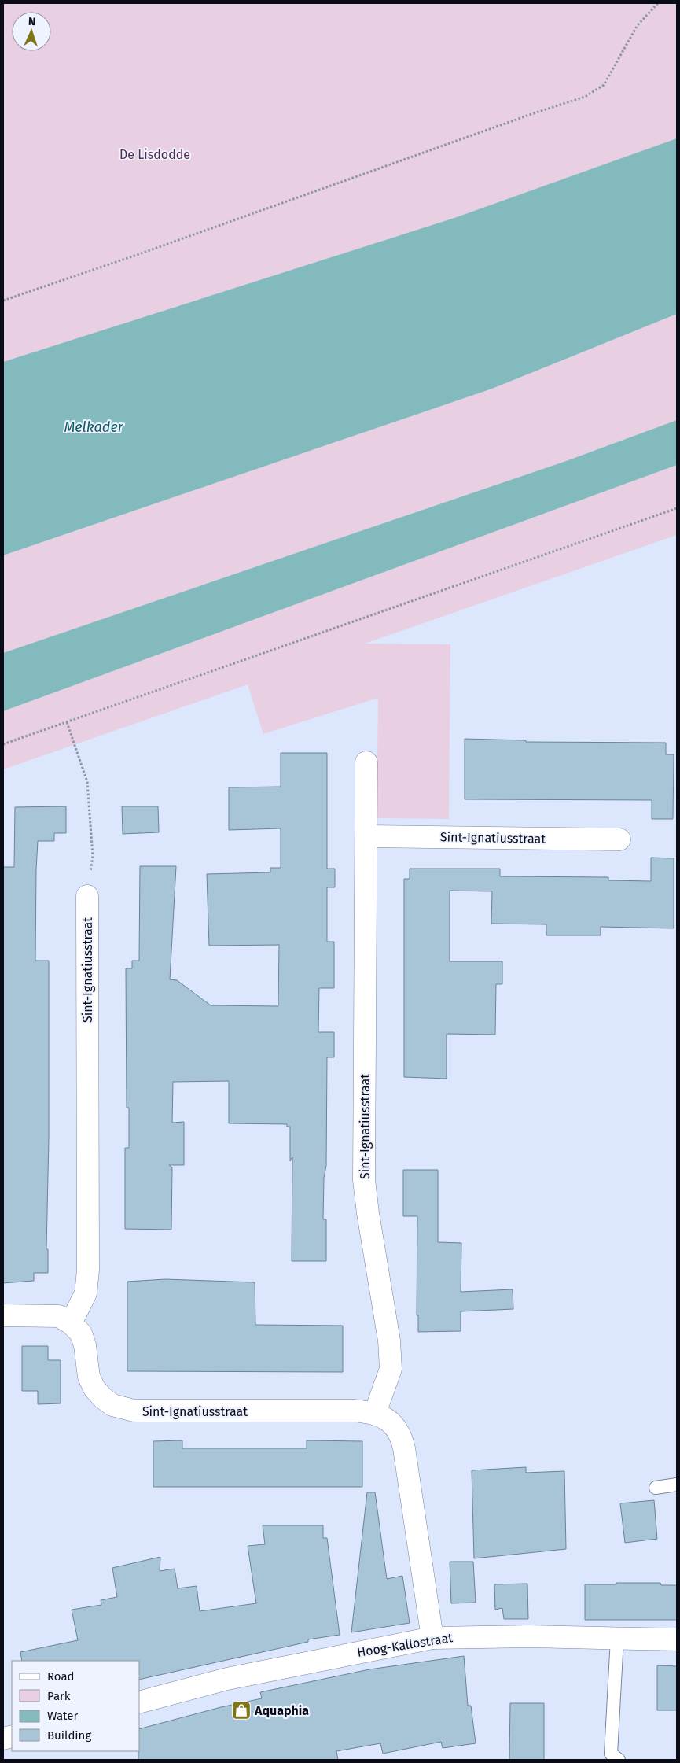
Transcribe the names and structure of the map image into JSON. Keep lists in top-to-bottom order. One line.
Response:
{"streets":{"street":["Sint-Ignatiusstraat","Hoog-Kallostraat"]},"crossings":[["Sint-Ignatiusstraat","Hoog-Kallostraat"]],"water":["Melkader"],"parks":["De Lisdodde"],"places":{"shop":["Aquaphia"]},"legend":["Road","Park","Water","Building"],"north":"top"}
